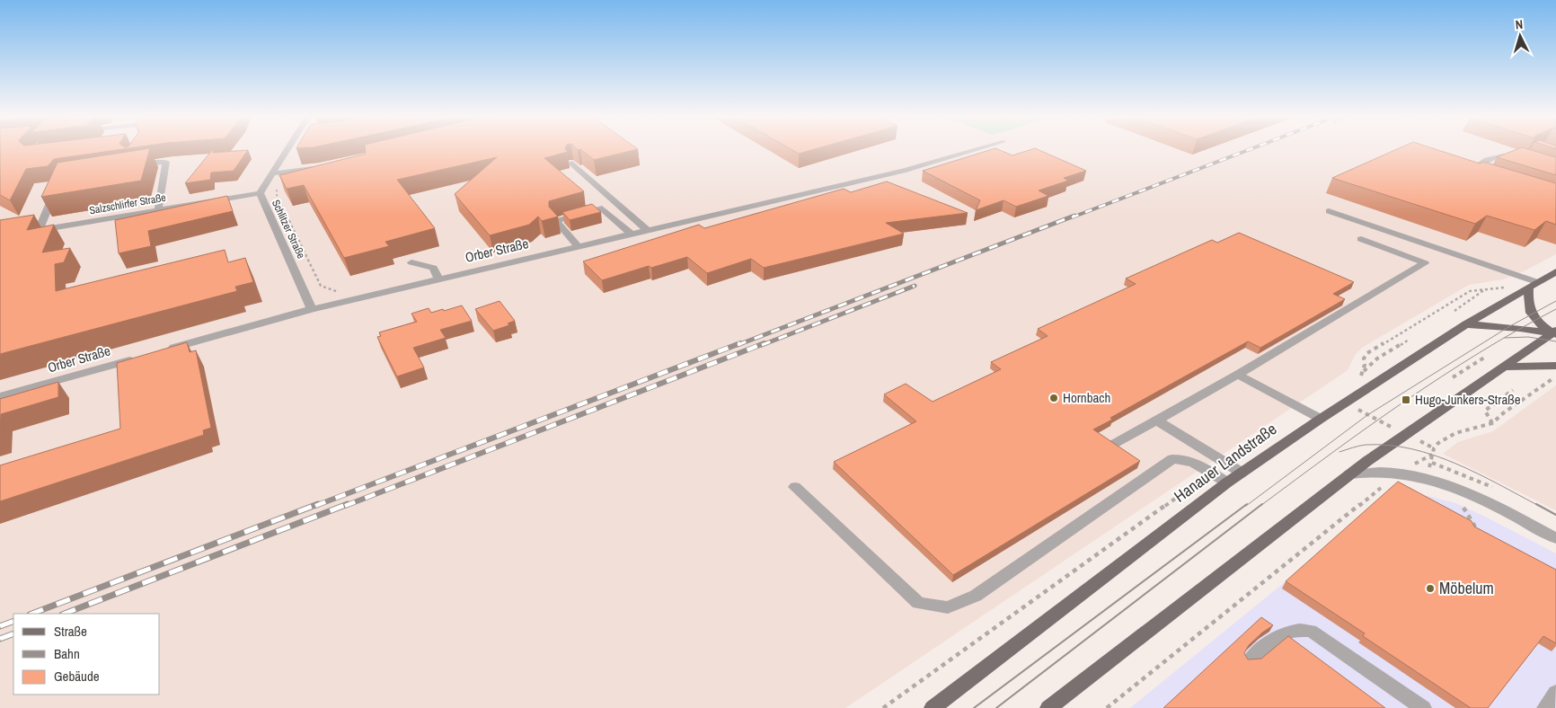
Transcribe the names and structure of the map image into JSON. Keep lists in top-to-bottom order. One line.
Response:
{"streets":{"main road":["Hanauer Landstraße"],"street":["Salzschlirfer Straße","Schlitzer Straße","Orber Straße"]},"crossings":[["Salzschlirfer Straße","Schlitzer Straße"],["Schlitzer Straße","Orber Straße"]],"places":{"other":["Hornbach","Möbelum"],"transit":["Hugo-Junkers-Straße"]},"legend":["Straße","Bahn","Gebäude"],"north":"top"}
